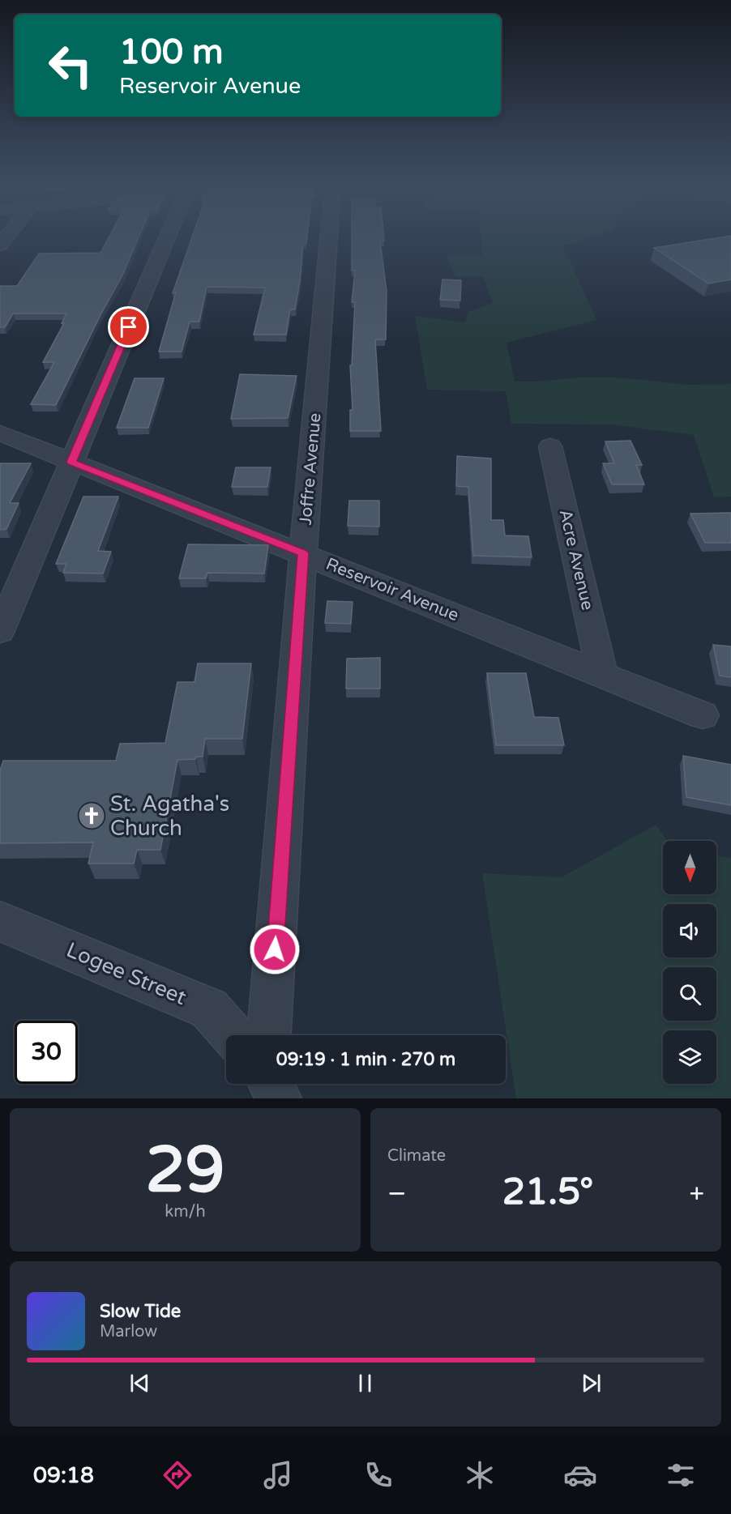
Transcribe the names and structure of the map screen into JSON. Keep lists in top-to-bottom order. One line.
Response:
{"streets":{"street":["Joffre Avenue","Acre Avenue","Reservoir Avenue","Logee Street"]},"crossings":[["Joffre Avenue","Reservoir Avenue"],["Acre Avenue","Reservoir Avenue"]],"places":{"church":["St. Agatha's Church"]},"north":"bottom","page":{"turn":["100 m","Reservoir Avenue"],"limit":"30","trip":"09:19 · 1 min · 270 m","tile":[["29","km/h"],"Climate"],"heat":["−","21.5°","+"],"song":["Slow Tide","Marlow"],"tabs":"09:18"}}
